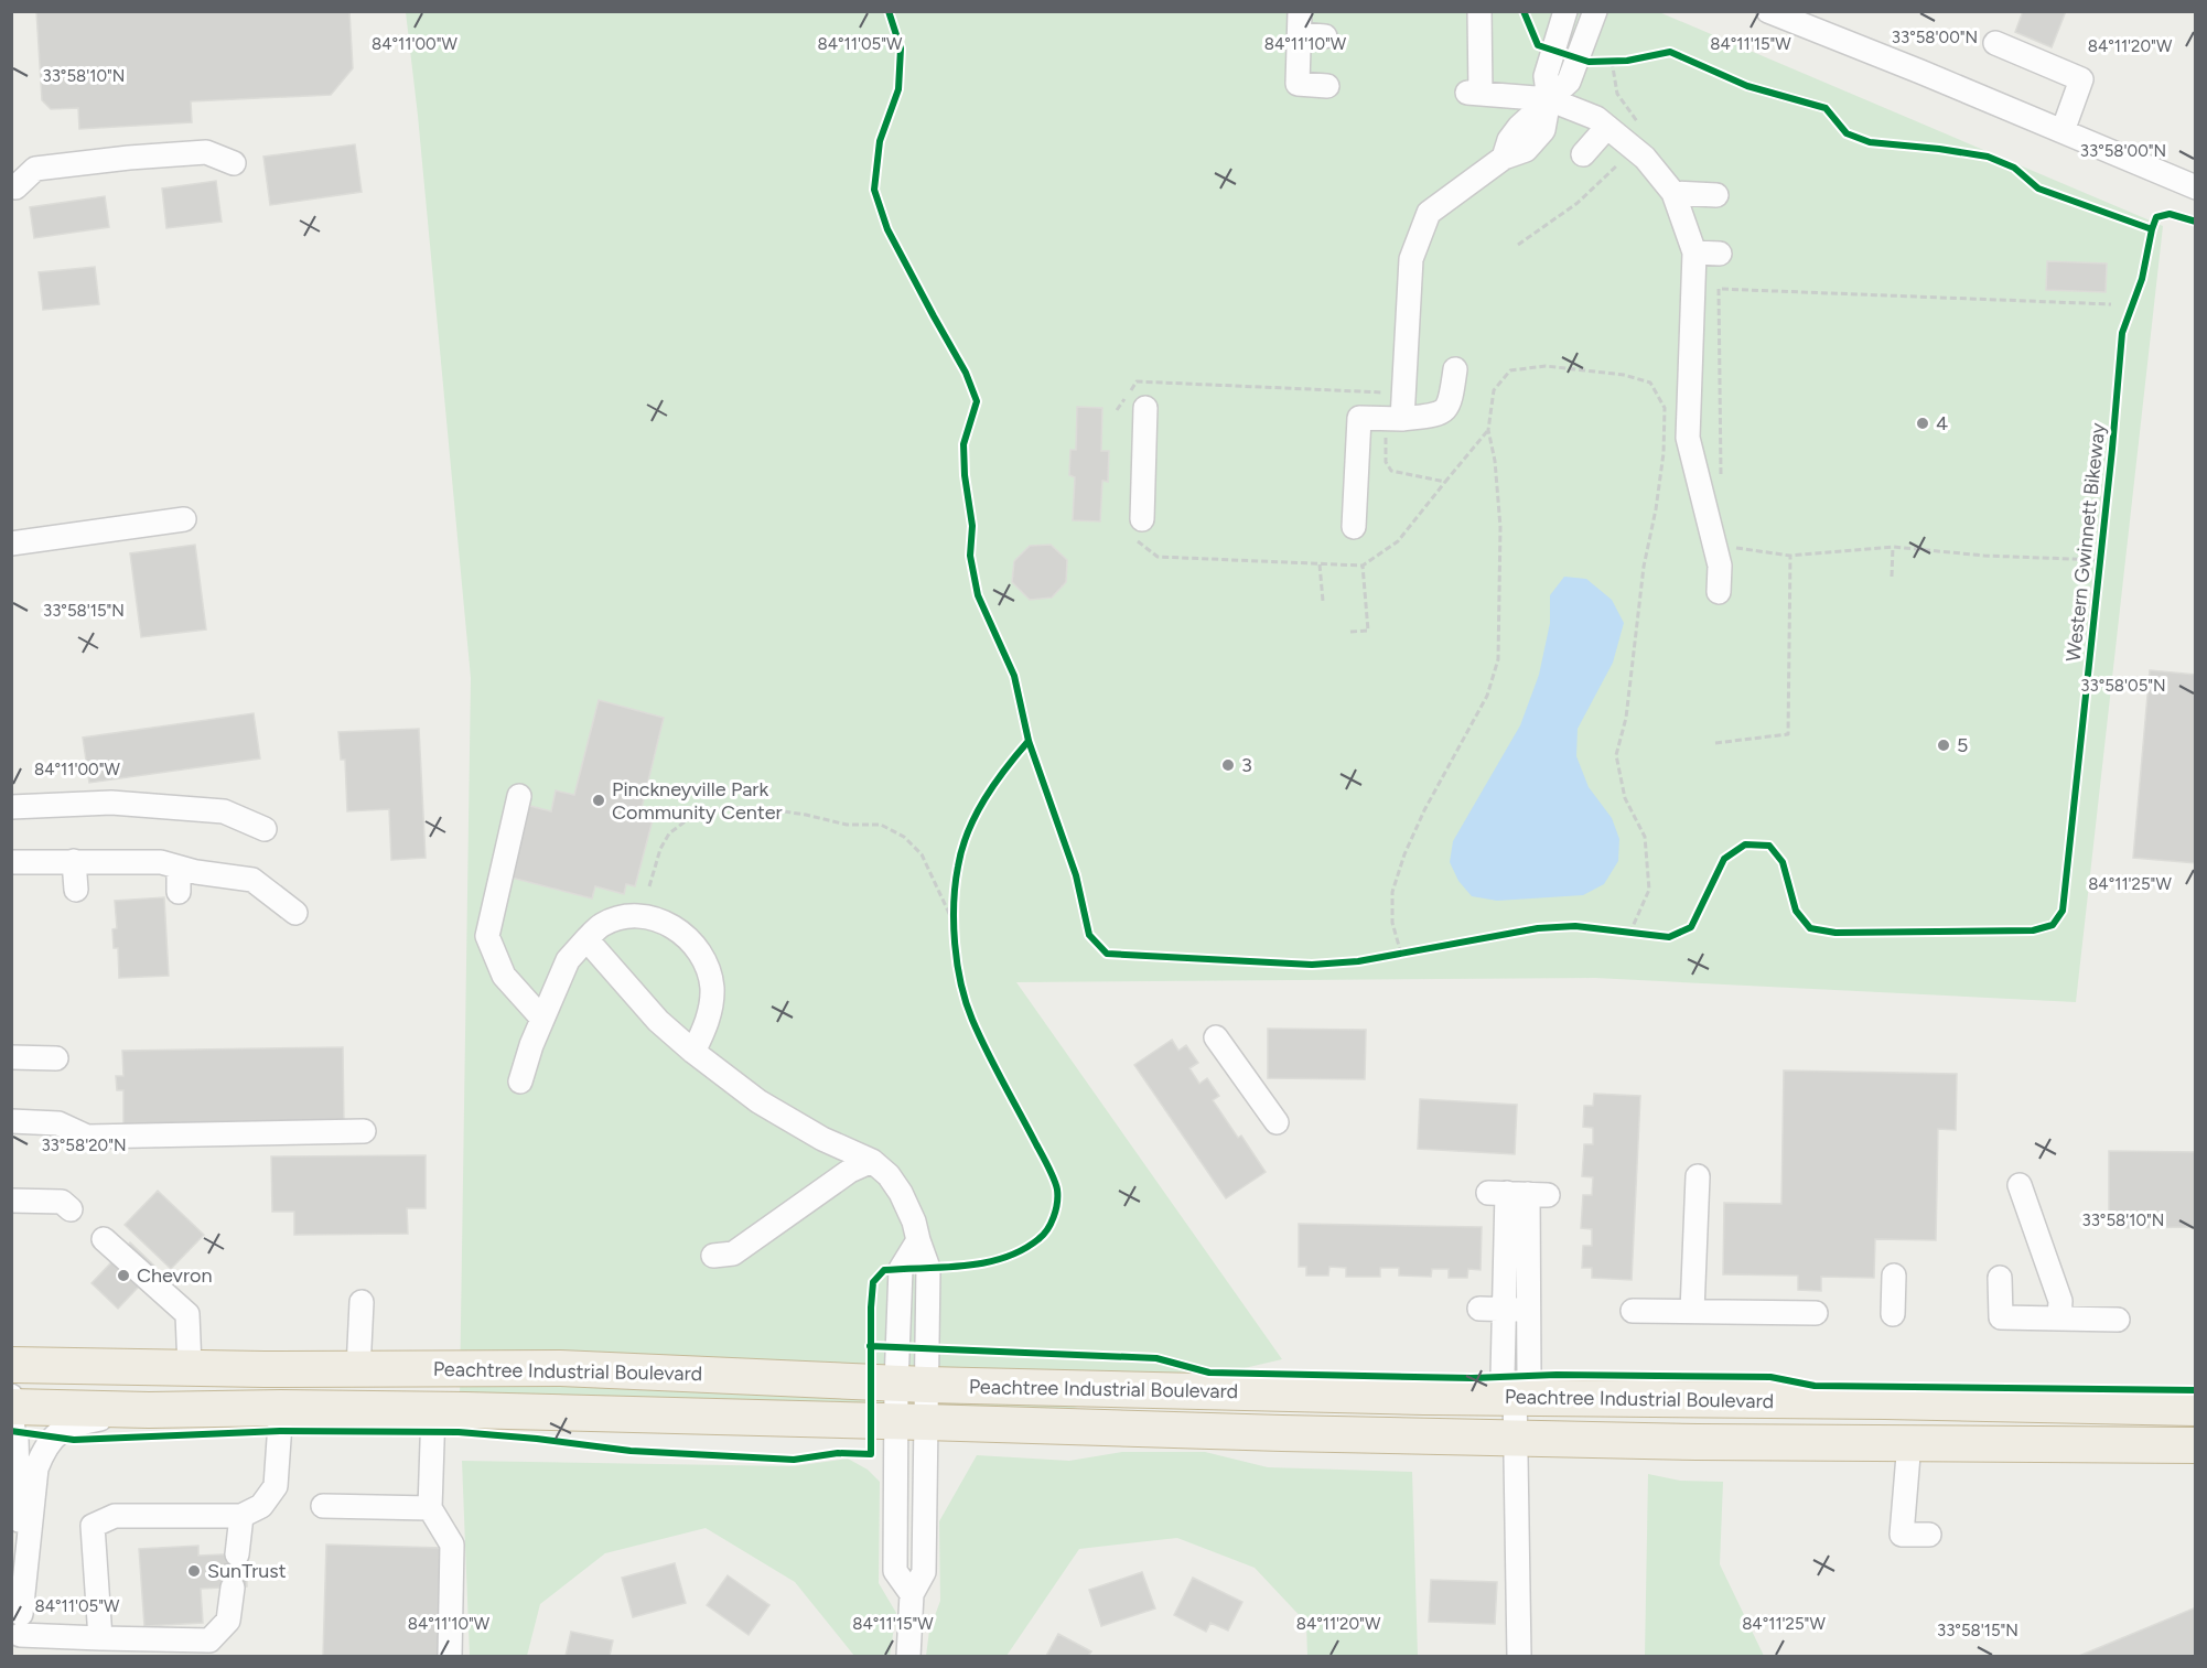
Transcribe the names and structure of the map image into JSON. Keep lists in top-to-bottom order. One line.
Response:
{"streets":{"highway":["Peachtree Industrial Boulevard"],"cycle path":["Western Gwinnett Bikeway"]},"places":["4","5","3","Pinckneyville Park Community Center","Chevron","SunTrust"],"coordinates":["33°58'00\"N","84°11'00\"W","84°11'05\"W","84°11'10\"W","84°11'15\"W","84°11'20\"W","33°58'10\"N","33°58'15\"N","33°58'05\"N","84°11'25\"W","33°58'20\"N"]}
